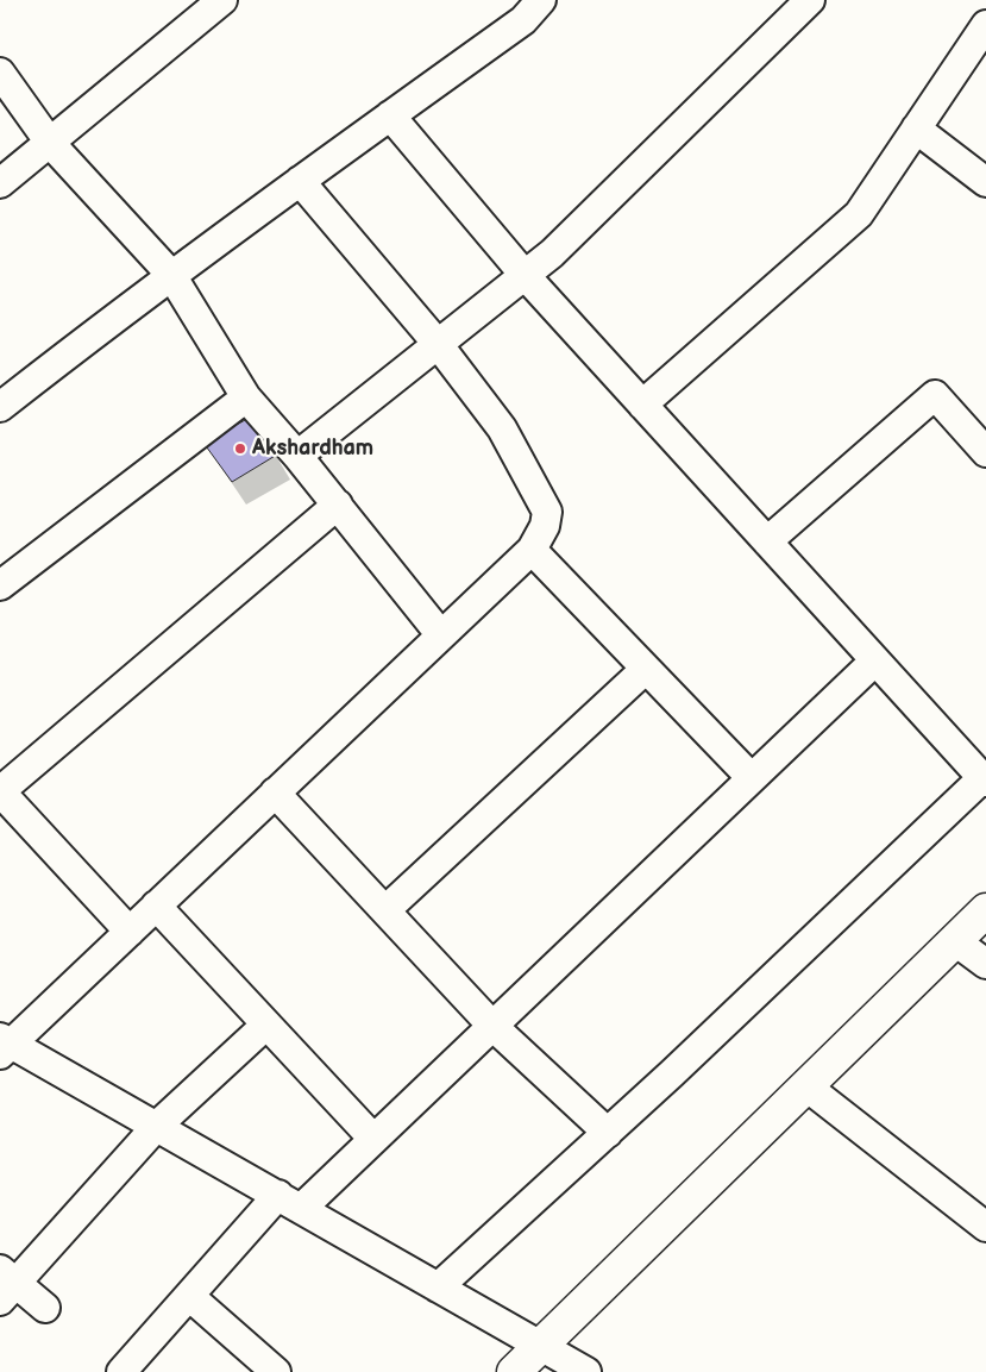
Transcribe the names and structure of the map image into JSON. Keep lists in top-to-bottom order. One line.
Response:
{"places":["Akshardham"]}
